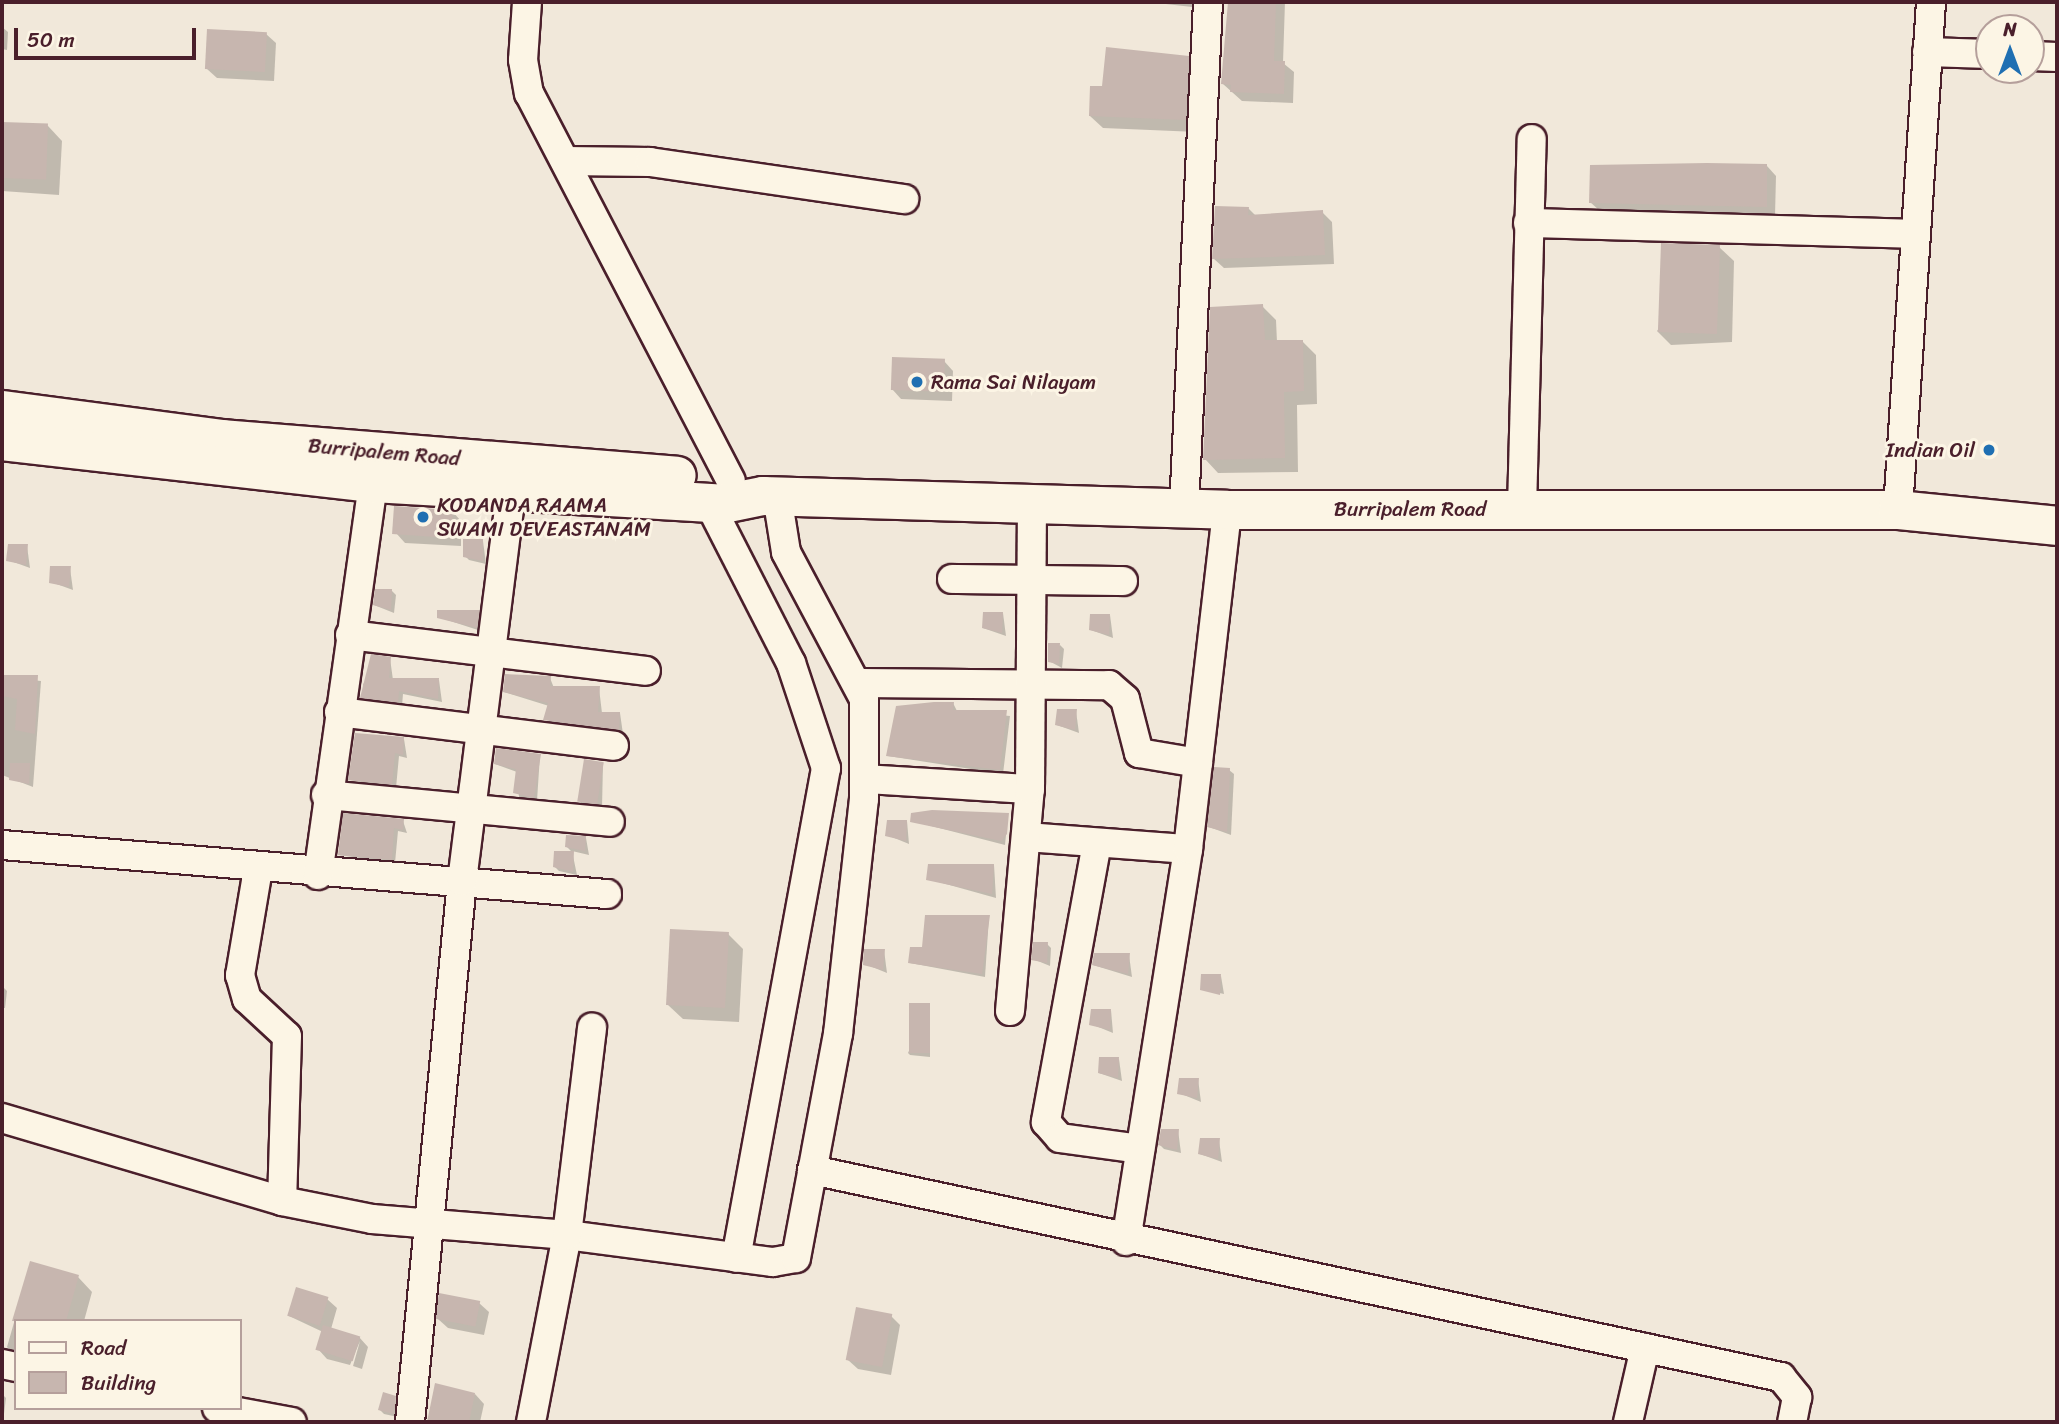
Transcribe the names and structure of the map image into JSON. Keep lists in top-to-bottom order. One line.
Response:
{"streets":{"main road":["Burripalem Road"]},"places":["Rama Sai Nilayam","Indian Oil","KODANDA RAAMA SWAMI DEVEASTANAM"],"legend":["Road","Building"],"scale_bar":"50 m","north":"top"}
